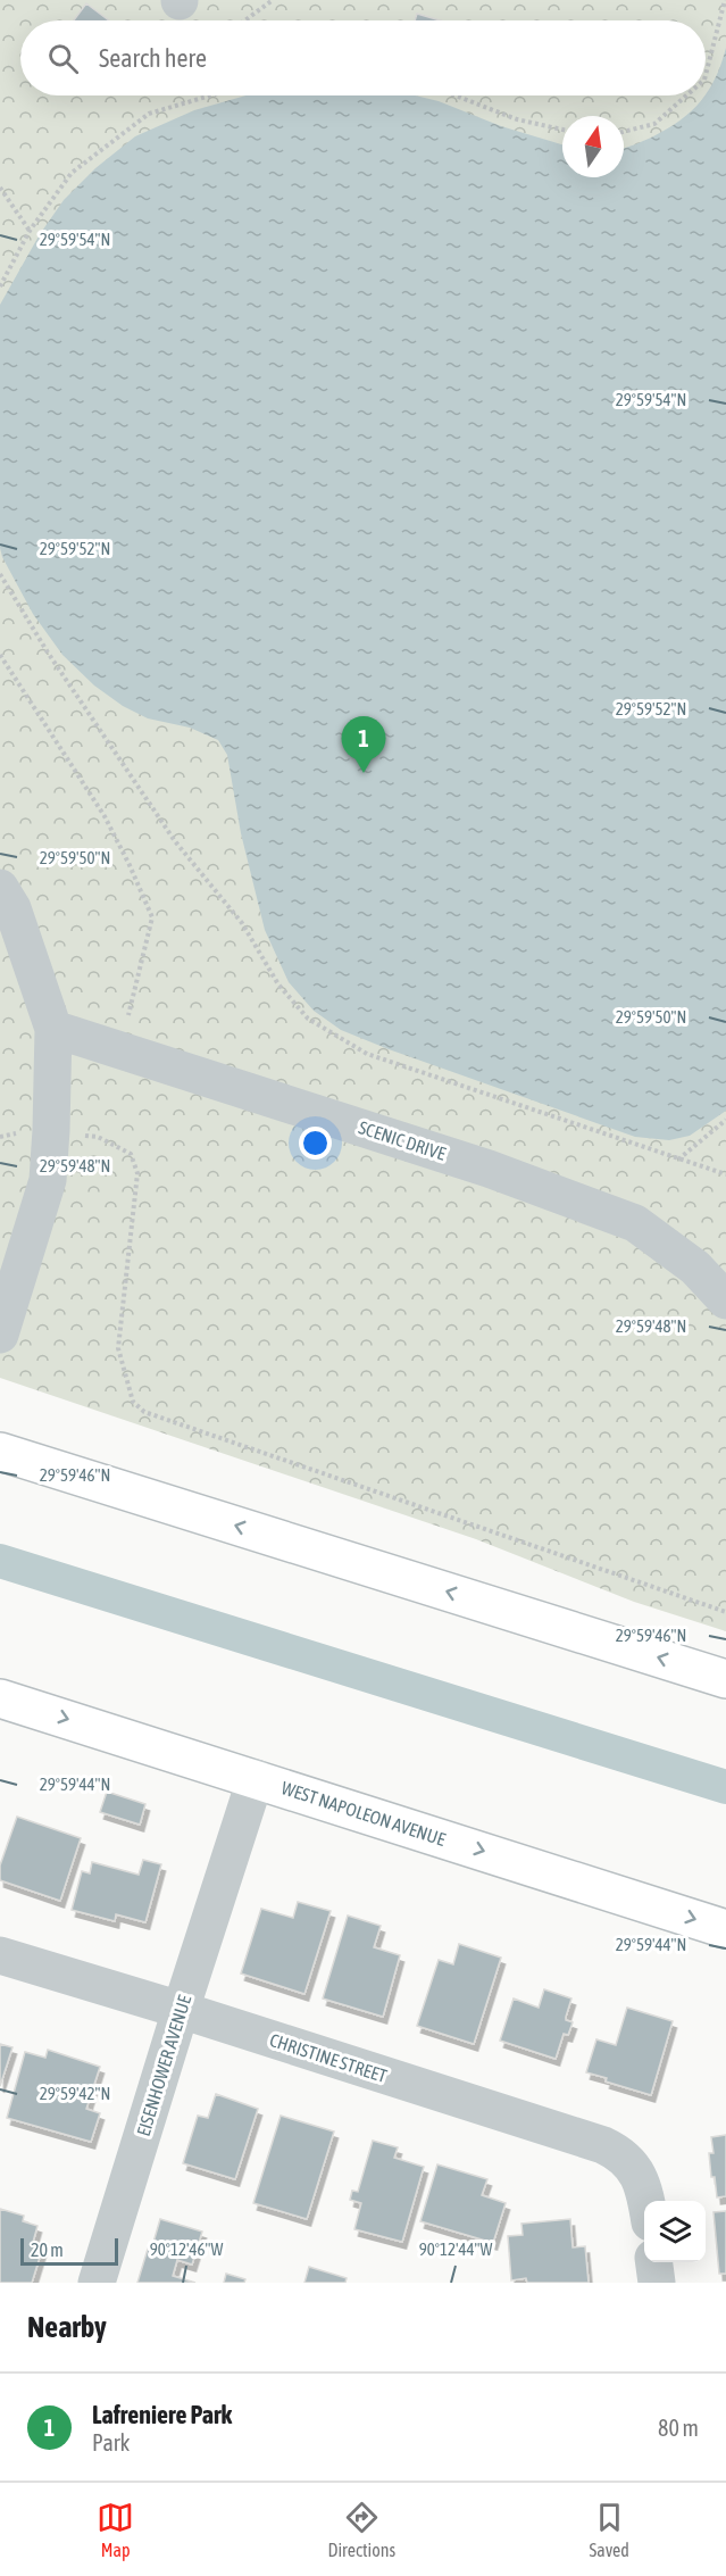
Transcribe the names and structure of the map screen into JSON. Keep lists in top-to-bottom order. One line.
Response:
{"streets":{"main road":["WEST NAPOLEON AVENUE"],"street":["SCENIC DRIVE","CHRISTINE STREET","EISENHOWER AVENUE"]},"crossings":[["WEST NAPOLEON AVENUE","EISENHOWER AVENUE"],["CHRISTINE STREET","EISENHOWER AVENUE"]],"scale_bar":"20 m","north":"top","page":{"search":"Search here","pins":"1","scale":"20 m","heading":"Nearby","list":[{"mark":"1","name":"Lafreniere Park","note":"Park","value":"80 m"}],"nav":["Map","Directions","Saved"]},"coordinates":["29°59'54\"N","29°59'52\"N","29°59'50\"N","29°59'48\"N","29°59'46\"N","29°59'44\"N","29°59'42\"N","90°12'46\"W","90°12'44\"W"]}
